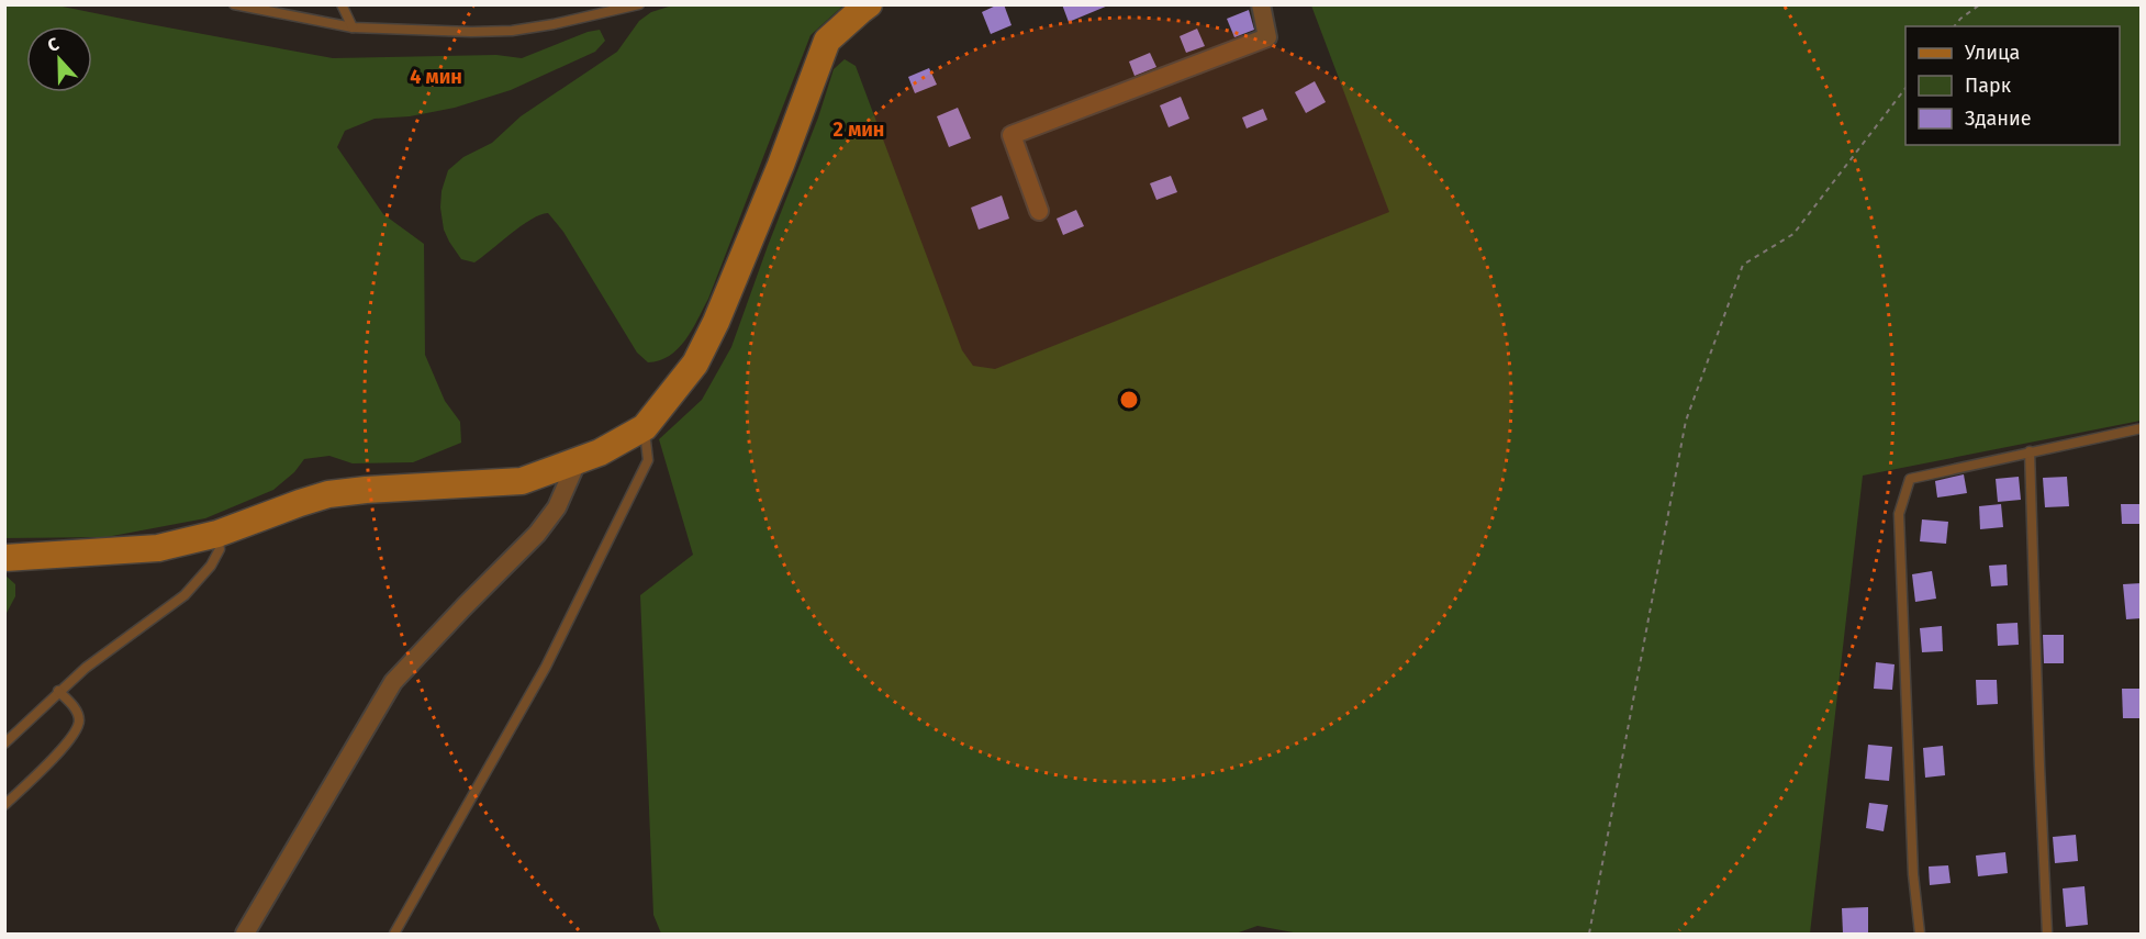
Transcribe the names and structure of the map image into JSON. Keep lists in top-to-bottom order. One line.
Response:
{"legend":["Улица","Парк","Здание"],"north":"top","rings":["4 мин","2 мин"]}
